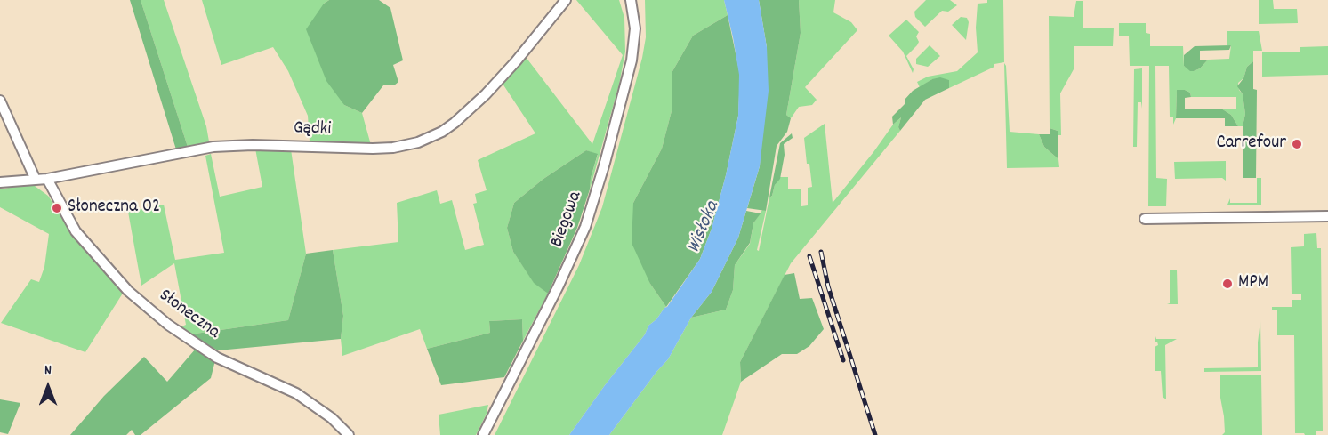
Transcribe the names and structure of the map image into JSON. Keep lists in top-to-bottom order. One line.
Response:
{"streets":{"street":["Gądki","Biegowa","Słoneczna"]},"crossings":[["Gądki","Słoneczna"]],"water":["Wisłoka"],"places":["Carrefour","Słoneczna 02","MPM"],"north":"top"}
